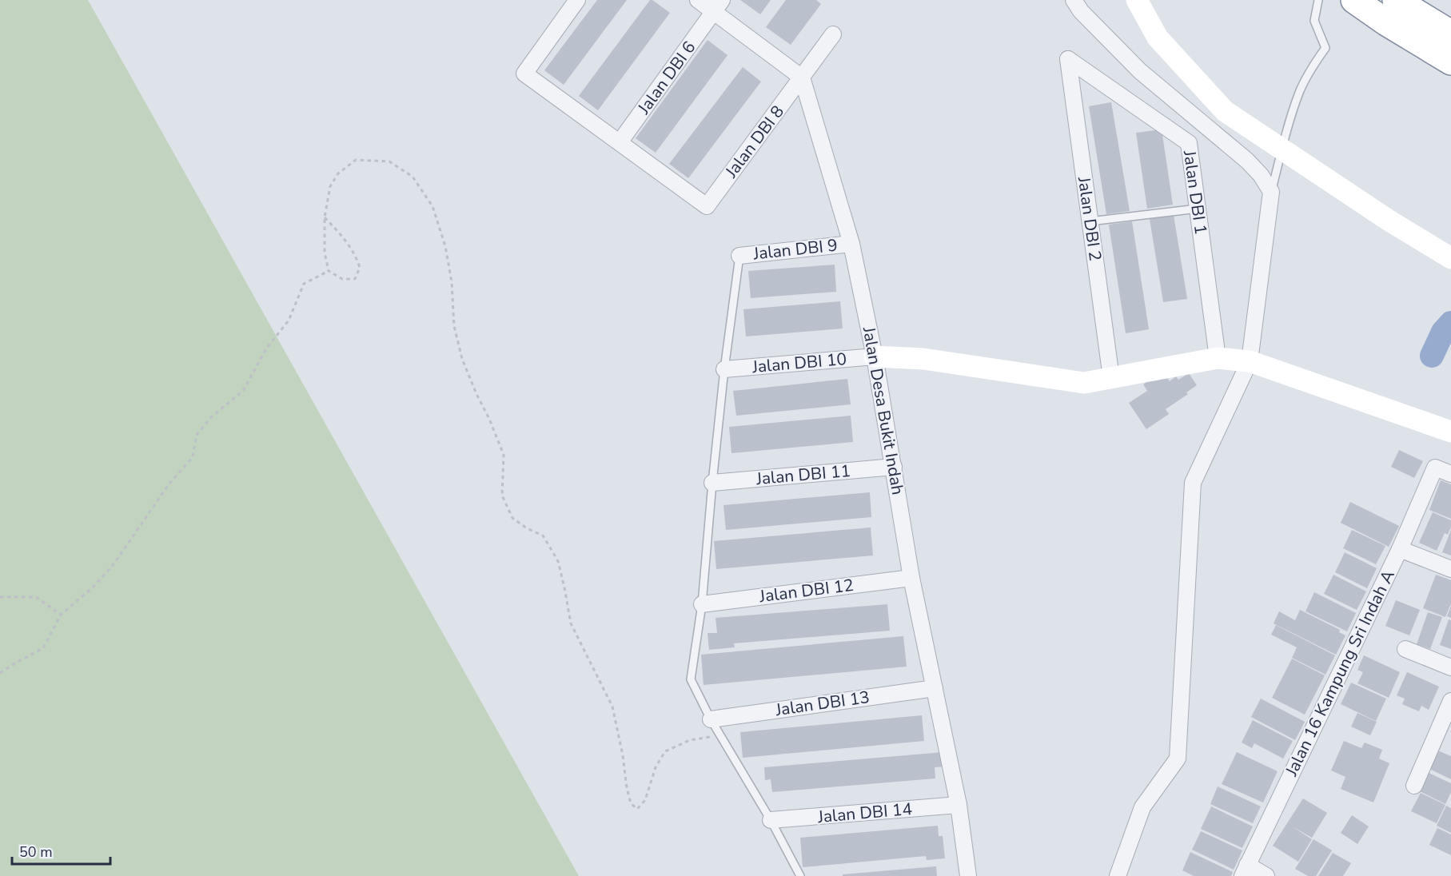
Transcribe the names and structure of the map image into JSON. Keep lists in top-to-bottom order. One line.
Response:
{"streets":{"street":["Jalan DBI 6","Jalan DBI 8","Jalan DBI 1","Jalan DBI 2","Jalan DBI 9","Jalan DBI 10","Jalan Desa Bukit Indah","Jalan DBI 11","Jalan DBI 12","Jalan 16 Kampung Sri Indah A","Jalan DBI 13","Jalan DBI 14"]},"crossings":[["Jalan DBI 6","Jalan DBI 8"],["Jalan DBI 8","Jalan Desa Bukit Indah"],["Jalan DBI 1","Jalan DBI 2"],["Jalan DBI 9","Jalan Desa Bukit Indah"],["Jalan DBI 10","Jalan Desa Bukit Indah"],["Jalan Desa Bukit Indah","Jalan DBI 11"],["Jalan Desa Bukit Indah","Jalan DBI 12"],["Jalan Desa Bukit Indah","Jalan DBI 13"],["Jalan Desa Bukit Indah","Jalan DBI 14"]],"scale_bar":"50 m"}
